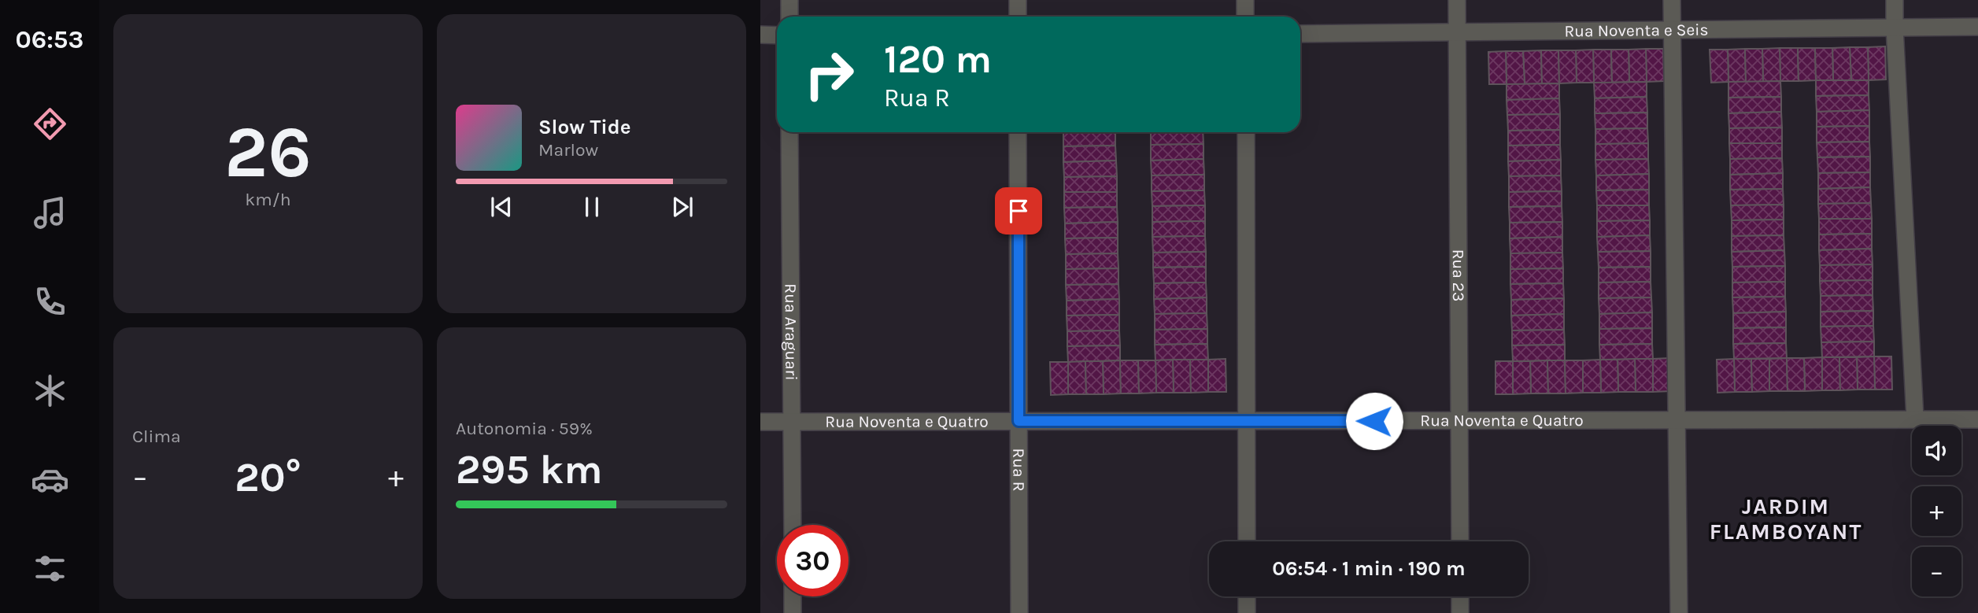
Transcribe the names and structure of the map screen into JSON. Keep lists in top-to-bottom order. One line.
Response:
{"streets":{"street":["Rua Noventa e Seis","Rua 23","Rua Araguari","Rua Noventa e Quatro","Rua R"]},"crossings":[["Rua Noventa e Seis","Rua 23"],["Rua 23","Rua Noventa e Quatro"],["Rua Araguari","Rua Noventa e Quatro"],["Rua Noventa e Quatro","Rua R"]],"districts":["JARDIM FLAMBOYANT"],"page":{"tabs":"06:53","tile":[["26","km/h"],"Clima",["Autonomia · 59%","295 km"]],"turn":["120 m","Rua R"],"song":["Slow Tide","Marlow"],"map_buttons":["+","−"],"heat":["−","20°","+"],"limit":"30","trip":"06:54 · 1 min · 190 m"}}
